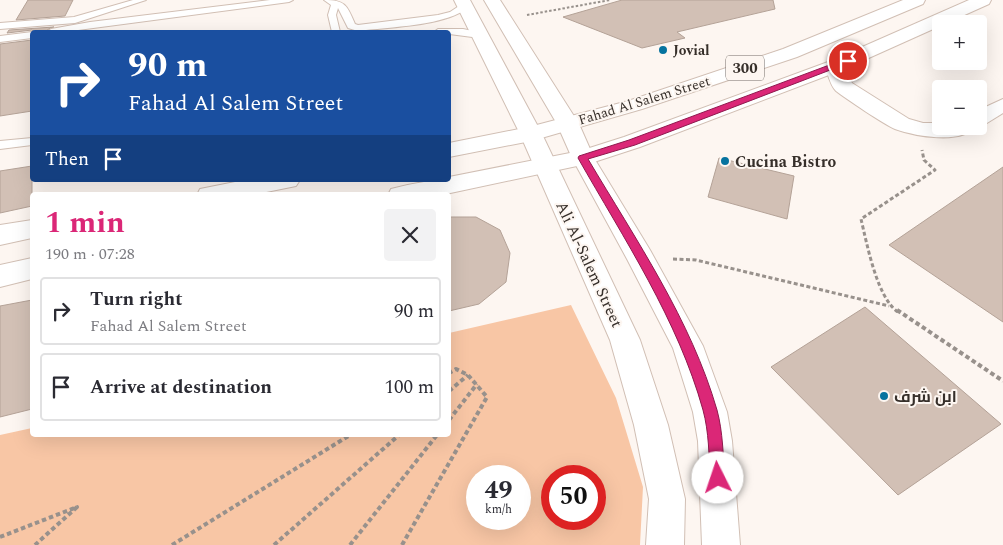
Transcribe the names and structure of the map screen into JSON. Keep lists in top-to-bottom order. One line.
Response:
{"streets":{"main road":["300","Fahad Al Salem Street","Ali Al-Salem Street"]},"crossings":[["Fahad Al Salem Street","Ali Al-Salem Street"]],"places":["Jovial","Cucina Bistro","ابن شرف"],"page":{"map_buttons":["+","−"],"turn":["90 m","Fahad Al Salem Street"],"then":"Then","heading":["1 min","190 m · 07:28"],"list":[{"name":"Turn right","note":"Fahad Al Salem Street","value":"90 m"},{"name":"Arrive at destination","value":"100 m"}],"speed":"49 km/h","limit":"50"}}
